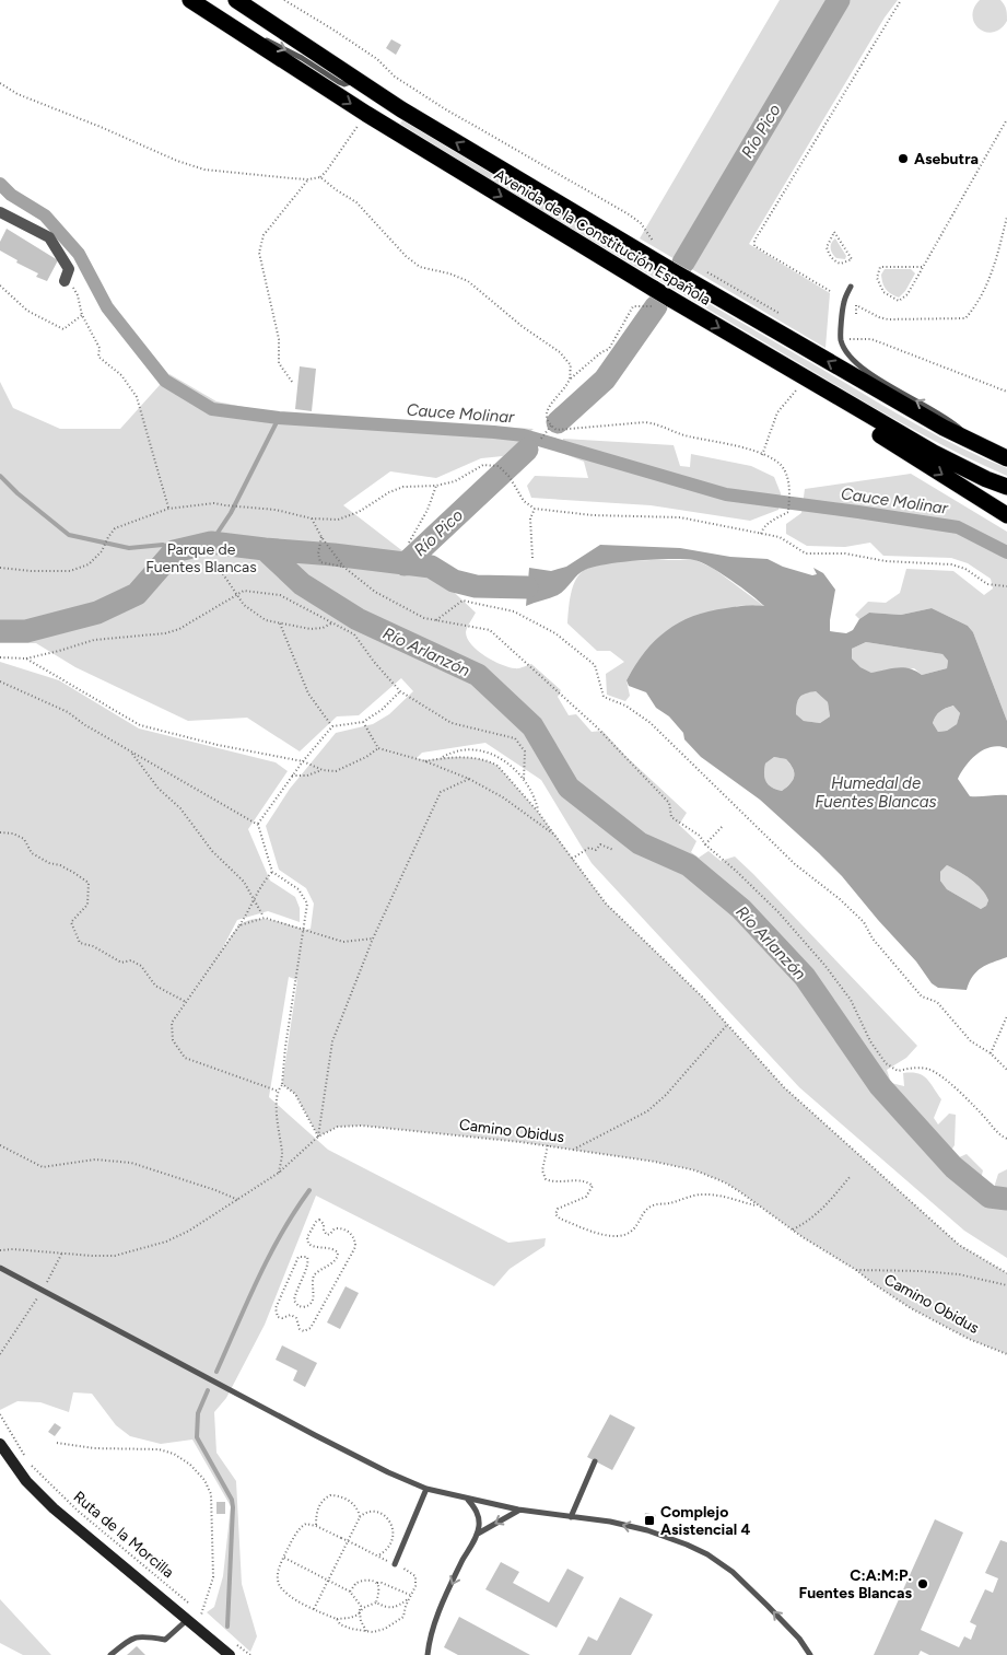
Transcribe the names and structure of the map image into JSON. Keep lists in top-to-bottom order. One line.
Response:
{"streets":{"highway":["Avenida de la Constitución Española"],"path":["Camino Obidus","Ruta de la Morcilla"]},"water":["Río Pico","Cauce Molinar","Río Arlanzón","Humedal de Fuentes Blancas"],"parks":["Parque de Fuentes Blancas"],"places":{"other":["Asebutra","C:A:M:P. Fuentes Blancas"],"transit":["Complejo Asistencial 4"]}}
